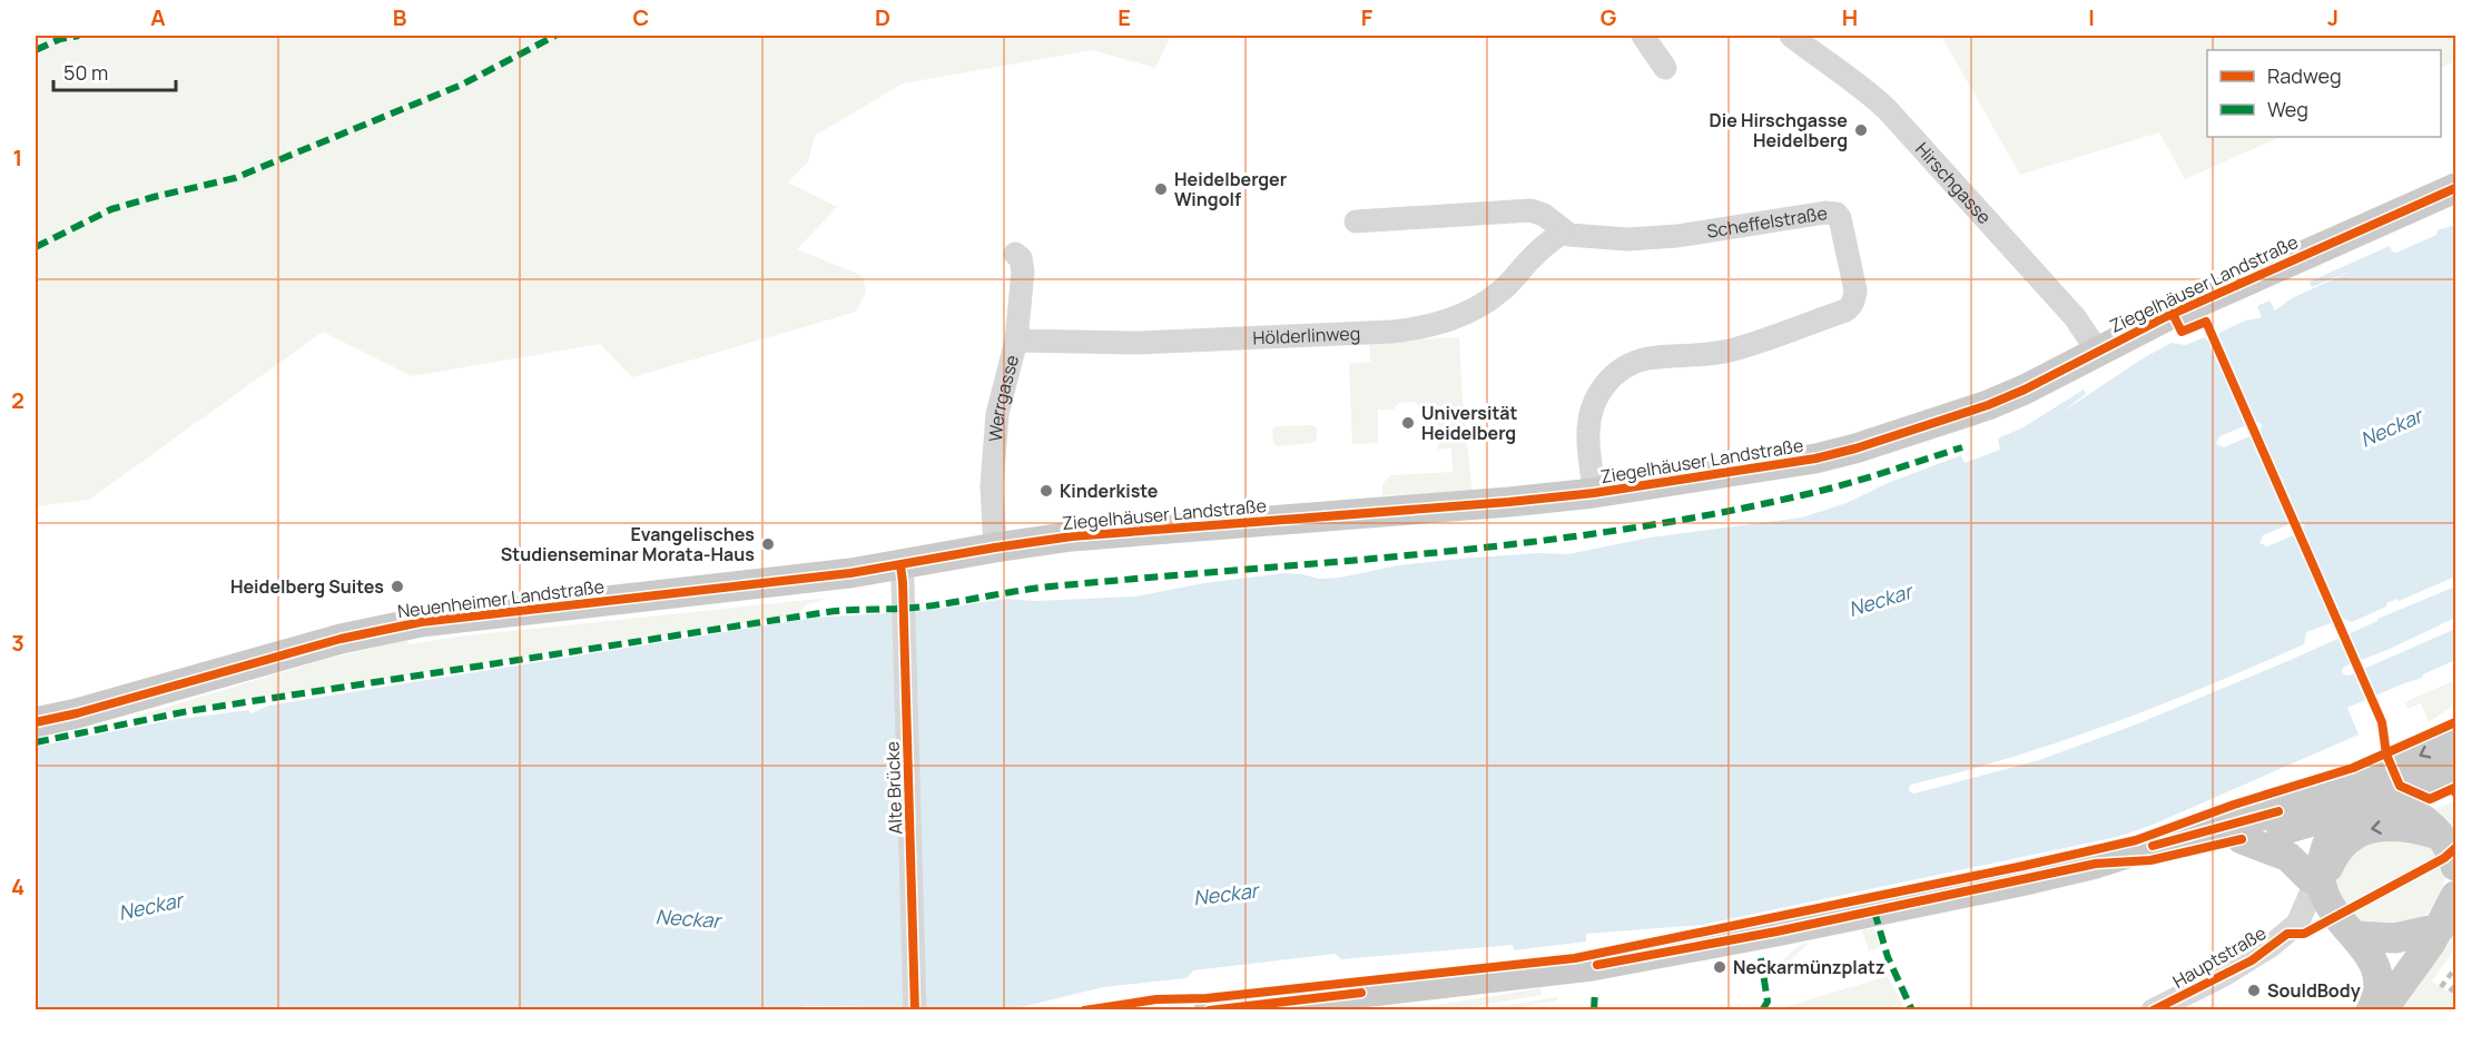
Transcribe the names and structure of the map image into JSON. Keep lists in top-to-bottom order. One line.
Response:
{"streets":{"main road":["Ziegelhäuser Landstraße","Neuenheimer Landstraße"],"street":["Hirschgasse","Scheffelstraße","Hölderlinweg","Werrgasse","Alte Brücke","Hauptstraße"]},"crossings":[["Hirschgasse","Ziegelhäuser Landstraße"],["Scheffelstraße","Ziegelhäuser Landstraße"],["Scheffelstraße","Hölderlinweg"],["Ziegelhäuser Landstraße","Werrgasse"],["Ziegelhäuser Landstraße","Neuenheimer Landstraße"],["Ziegelhäuser Landstraße","Alte Brücke"],["Hölderlinweg","Werrgasse"],["Neuenheimer Landstraße","Alte Brücke"]],"water":["Neckar"],"places":["Die Hirschgasse Heidelberg","Heidelberger Wingolf","Universität Heidelberg","Kinderkiste","Evangelisches Studienseminar Morata-Haus","Heidelberg Suites","Neckarmünzplatz","SouldBody"],"legend":["Radweg","Weg"],"scale_bar":"50 m","grid":{"columns":["A","B","C","D","E","F","G","H","I","J"],"rows":["1","2","3","4"]}}
